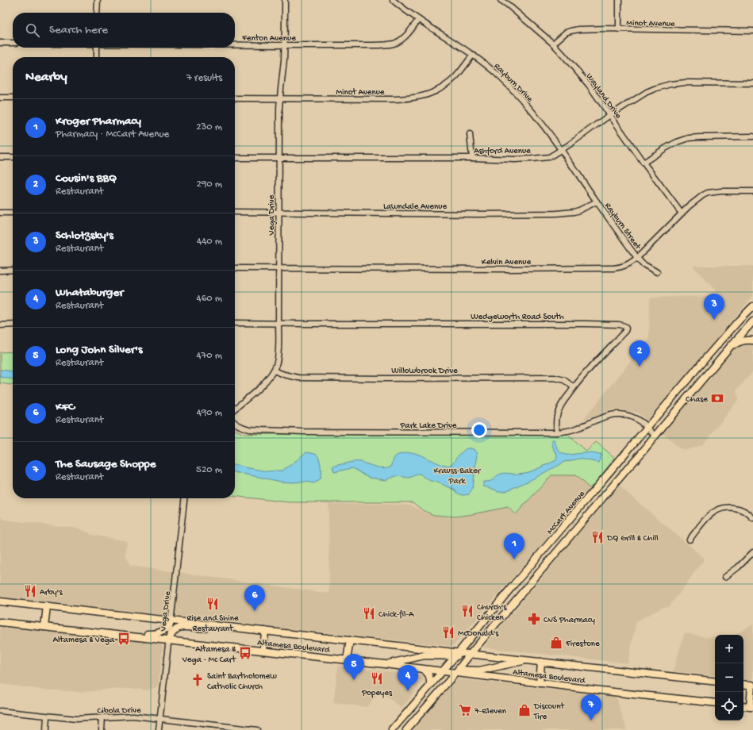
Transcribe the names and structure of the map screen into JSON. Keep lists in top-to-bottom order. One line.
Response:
{"streets":{"main road":["McCart Avenue","Altamesa Boulevard"],"street":["Minot Avenue","Fenton Avenue","Rayburn Drive","Wayland Drive","Ashford Avenue","Lawndale Avenue","Vega Drive","Rayburn Street","Kelvin Avenue","Wedgeworth Road South","Willowbrook Drive","Park Lake Drive","Cibola Drive"]},"crossings":[["Minot Avenue","Rayburn Drive"],["Minot Avenue","Wayland Drive"],["Minot Avenue","Vega Drive"],["Fenton Avenue","Rayburn Drive"],["Fenton Avenue","Vega Drive"],["Rayburn Drive","Ashford Avenue"],["Rayburn Drive","Lawndale Avenue"],["Rayburn Drive","Rayburn Street"],["Wayland Drive","Ashford Avenue"],["Wayland Drive","Kelvin Avenue"],["Ashford Avenue","Vega Drive"],["Lawndale Avenue","Vega Drive"],["Lawndale Avenue","Rayburn Street"],["Vega Drive","Kelvin Avenue"],["Vega Drive","Wedgeworth Road South"],["Vega Drive","Willowbrook Drive"],["Vega Drive","Altamesa Boulevard"],["Vega Drive","Cibola Drive"],["Rayburn Street","Kelvin Avenue"],["Wedgeworth Road South","Willowbrook Drive"],["Wedgeworth Road South","Park Lake Drive"],["Park Lake Drive","McCart Avenue"],["McCart Avenue","Altamesa Boulevard"]],"parks":["Krauss-Baker Park"],"places":{"bank":["Chase"],"restaurant":["DQ Grill & Chill","Arby's","Rise and Shine Restaurant","Church's Chicken","Chick-fil-A","McDonald's","Popeyes"],"pharmacy":["CVS Pharmacy"],"bus stop":["Altamesa & Vega","Altamesa & Vega - Mc Cart"],"shop":["Firestone","Discount Tire"],"church":["Saint Bartholomew Catholic Church"],"supermarket":["7-Eleven"]},"page":{"search":"Search here","heading":["Nearby","7 results"],"list":[{"mark":"1","name":"Kroger Pharmacy","note":"Pharmacy · McCart Avenue","value":"230 m"},{"mark":"2","name":"Cousin's BBQ","note":"Restaurant","value":"290 m"},{"mark":"3","name":"Schlotzsky's","note":"Restaurant","value":"440 m"},{"mark":"4","name":"Whataburger","note":"Restaurant","value":"460 m"},{"mark":"5","name":"Long John Silver's","note":"Restaurant","value":"470 m"},{"mark":"6","name":"KFC","note":"Restaurant","value":"490 m"},{"mark":"7","name":"The Sausage Shoppe","note":"Restaurant","value":"520 m"}],"pins":["3","2","1","6","5","4","7"],"map_buttons":["+","−"]}}
